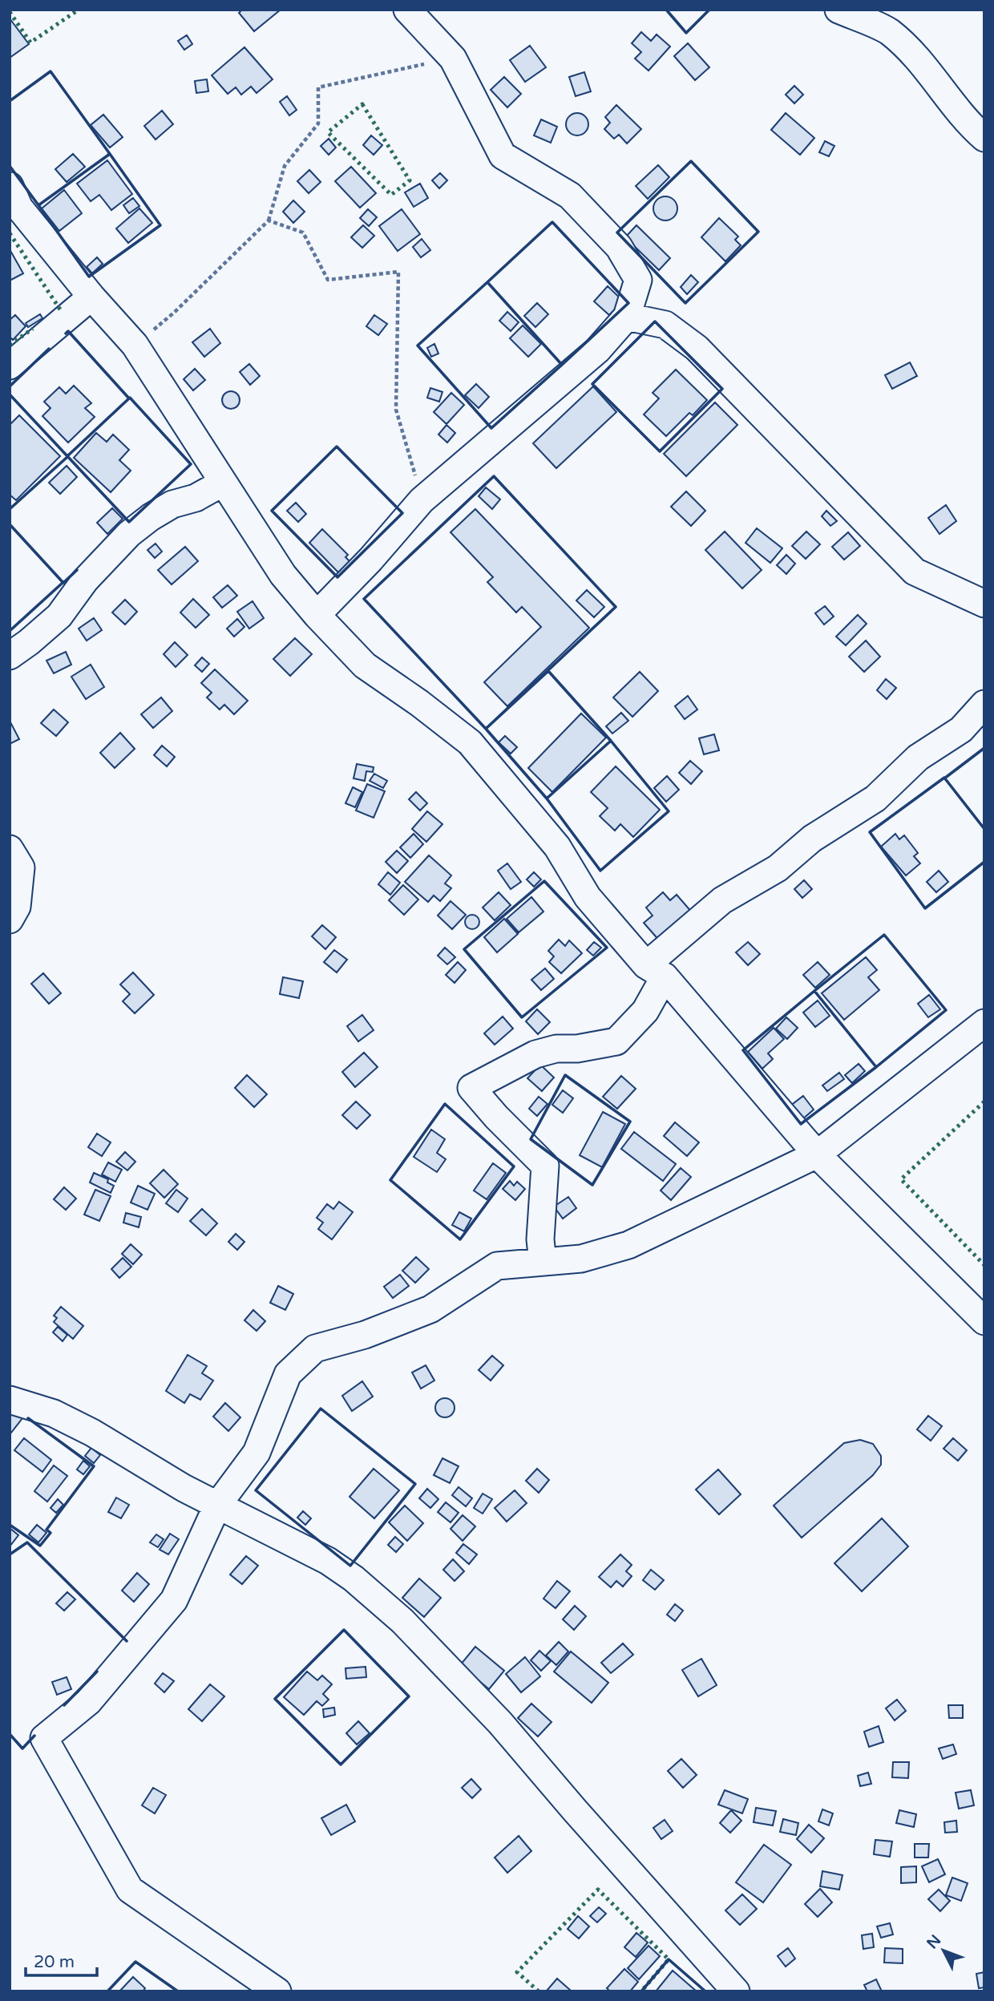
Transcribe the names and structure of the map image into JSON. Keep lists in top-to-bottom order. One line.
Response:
{"scale_bar":"20 m","north":"top left"}
